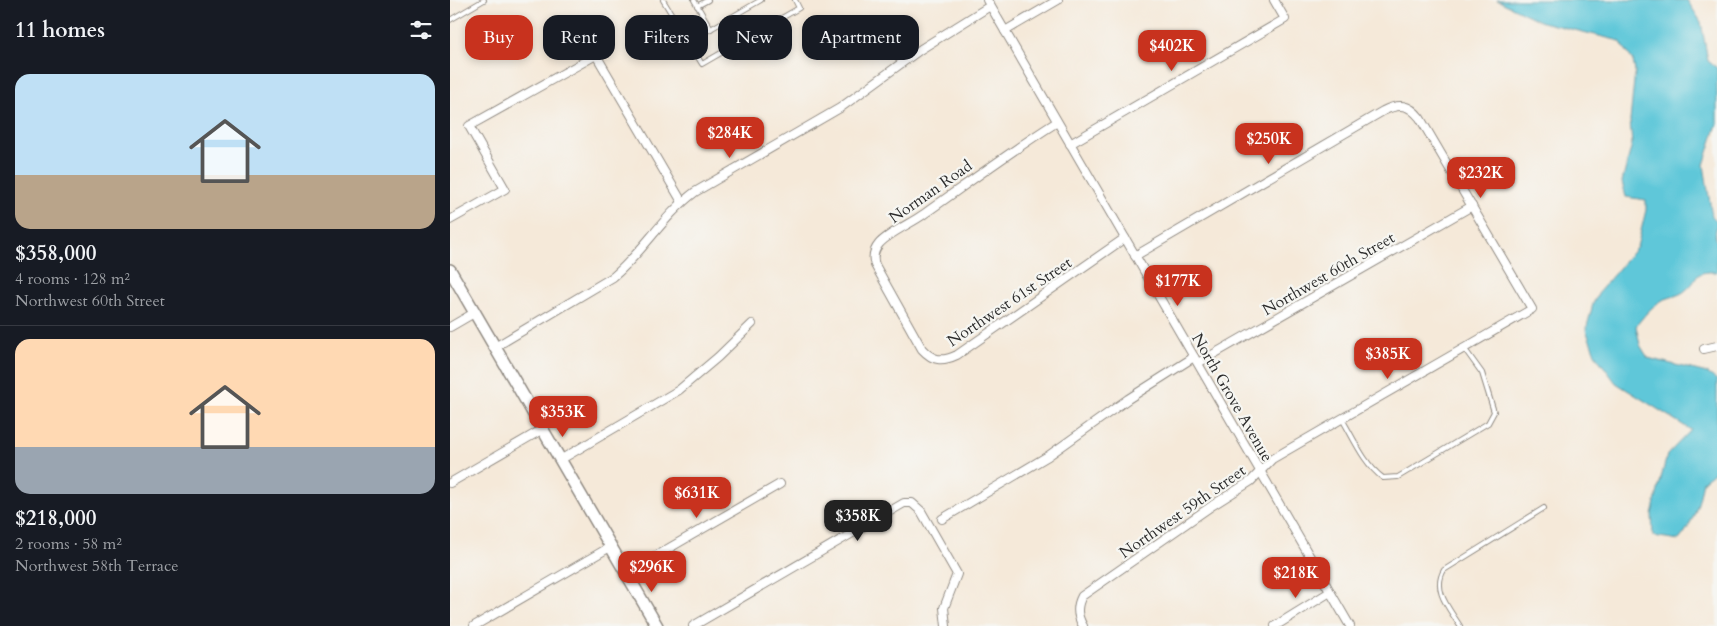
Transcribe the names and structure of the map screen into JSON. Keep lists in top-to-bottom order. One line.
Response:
{"streets":{"street":["Norman Road","Northwest 60th Street","Northwest 61st Street","North Grove Avenue","Northwest 59th Street"]},"crossings":[["Norman Road","Northwest 61st Street"],["Norman Road","North Grove Avenue"],["Northwest 60th Street","North Grove Avenue"],["Northwest 60th Street","Northwest 59th Street"],["Northwest 61st Street","North Grove Avenue"],["North Grove Avenue","Northwest 59th Street"]],"page":{"heading":"11 homes","chip":["Buy","Rent","Filters","New","Apartment"],"price":["$402K","$284K","$250K","$232K","$177K","$385K","$353K","$631K","$358K","$296K","$218K"],"list":[{"name":"$358,000","note":"4 rooms · 128 m² · Northwest 60th Street"},{"name":"$218,000","note":"2 rooms · 58 m² · Northwest 58th Terrace"}]}}
